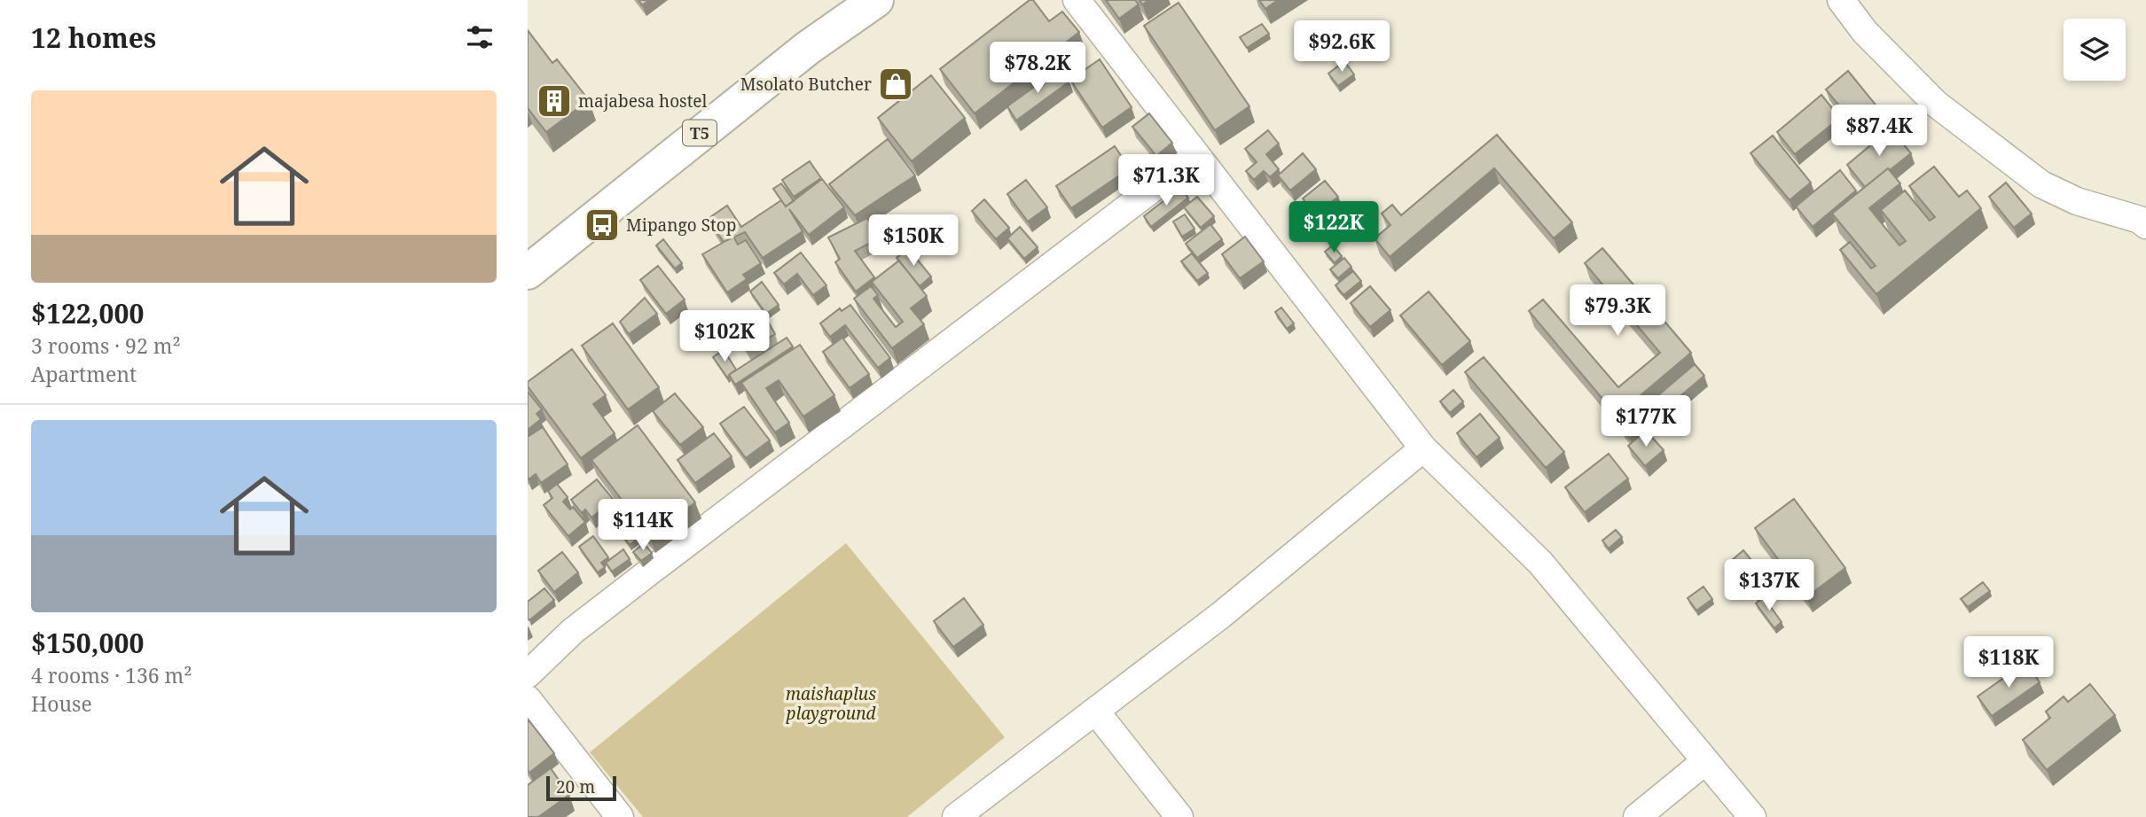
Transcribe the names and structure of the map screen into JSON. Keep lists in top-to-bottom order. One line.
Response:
{"streets":{"highway":["T5"]},"parks":["maishaplus playground"],"places":{"shop":["Msolato Butcher"],"building":["majabesa hostel"],"bus stop":["Mipango Stop"]},"scale_bar":"20 m","page":{"heading":"12 homes","price":["$92.6K","$78.2K","$87.4K","$71.3K","$122K","$150K","$79.3K","$102K","$177K","$114K","$137K","$118K"],"list":[{"name":"$122,000","note":"3 rooms · 92 m² · Apartment"},{"name":"$150,000","note":"4 rooms · 136 m² · House"}],"scale":"20 m"}}
